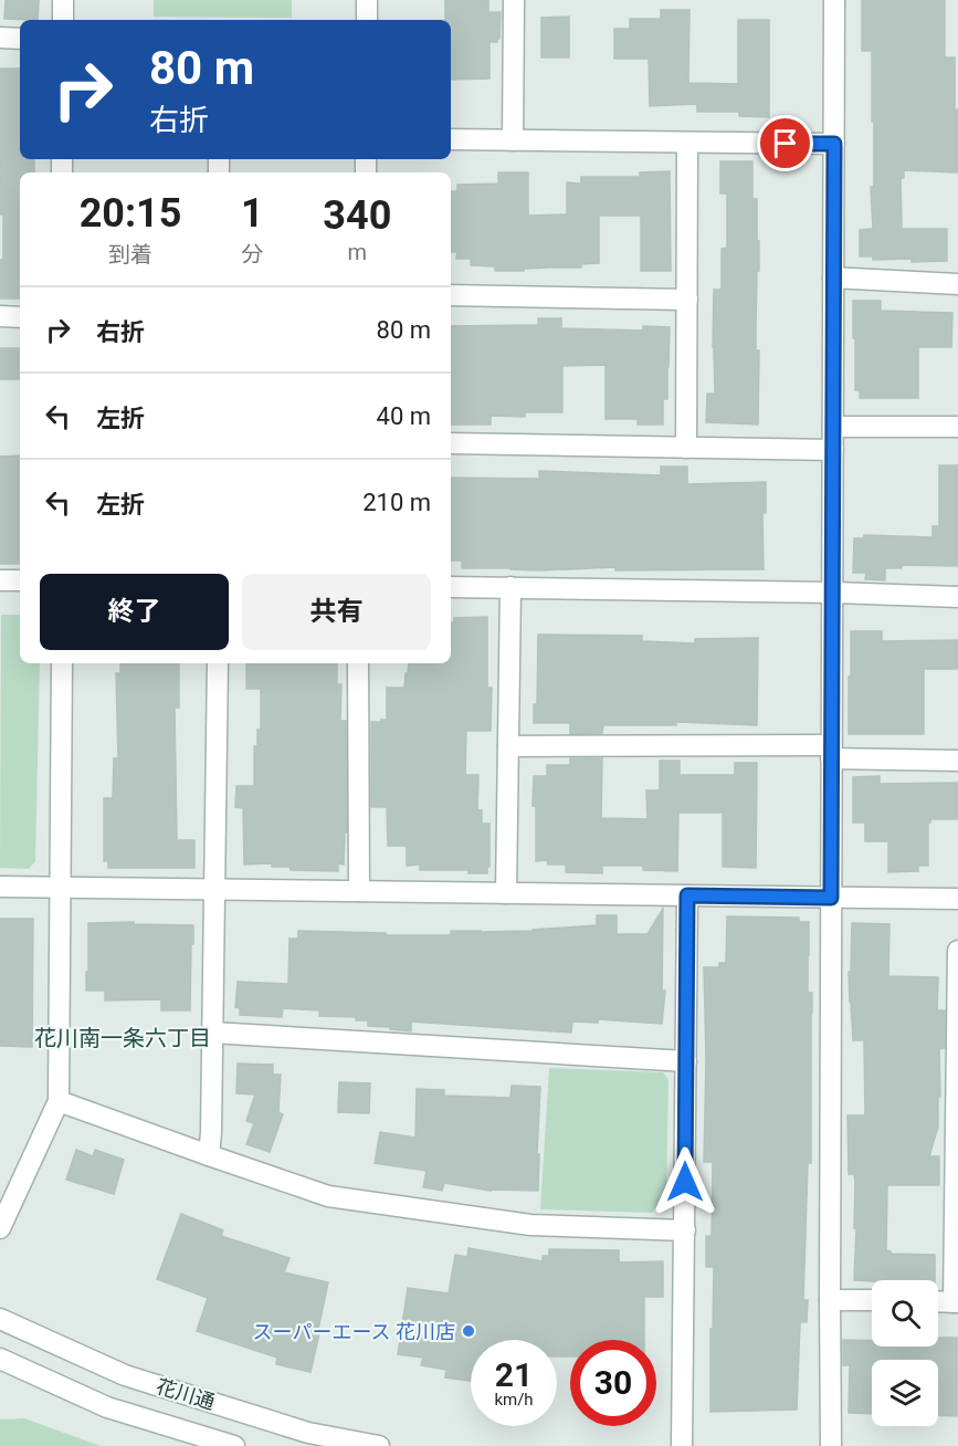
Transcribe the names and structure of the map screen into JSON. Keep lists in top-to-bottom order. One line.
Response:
{"streets":{"street":["花川通"]},"districts":["花川南一条六丁目"],"places":["スーパーエース 花川店"],"page":{"turn":["80 m","右折"],"eta":["20:15","到着","1","分","340","m"],"list":[{"name":"右折","value":"80 m"},{"name":"左折","value":"40 m"},{"name":"左折","value":"210 m"}],"buttons":["終了","共有"],"speed":"21 km/h","limit":"30"}}
